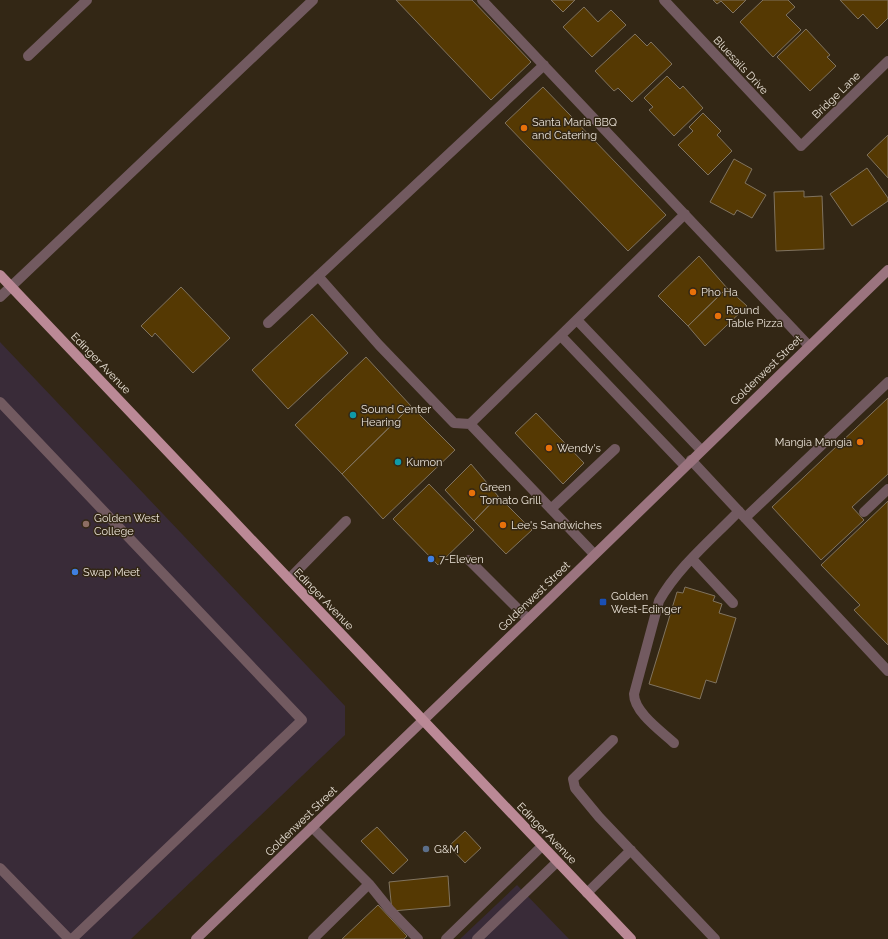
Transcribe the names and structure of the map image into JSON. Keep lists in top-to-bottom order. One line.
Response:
{"streets":{"main road":["Edinger Avenue","Goldenwest Street"],"street":["Bluesails Drive","Bridge Lane"]},"crossings":[["Bluesails Drive","Bridge Lane"],["Edinger Avenue","Goldenwest Street"]],"places":{"other":["Santa Maria BBQ and Catering","Pho Ha","Round Table Pizza","Sound Center Hearing","Mangia Mangia","Wendy's","Kumon","Green Tomato Grill","Golden West College","Lee's Sandwiches","7-Eleven","Swap Meet","G&M"],"transit":["Golden West-Edinger"]}}
